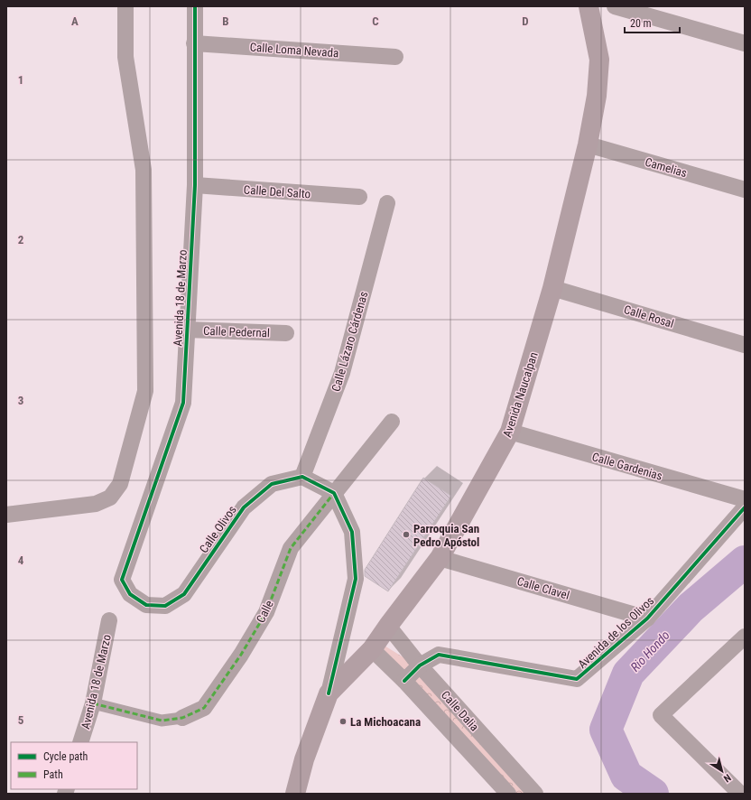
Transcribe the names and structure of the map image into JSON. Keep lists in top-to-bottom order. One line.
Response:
{"streets":{"main road":["Avenida Naucalpan"],"street":["Calle Loma Nevada","Camelias","Calle Del Salto","Avenida 18 de Marzo","Calle Rosal","Calle Pedernal","Calle Lázaro Cárdenas","Calle Gardenias","Calle Olivos","Calle Clavel","Calle","Avenida de los Olivos","Calle Dalia"]},"crossings":[["Calle Loma Nevada","Avenida 18 de Marzo"],["Camelias","Avenida Naucalpan"],["Calle Del Salto","Avenida 18 de Marzo"],["Avenida 18 de Marzo","Calle Pedernal"],["Avenida 18 de Marzo","Calle Olivos"],["Calle Rosal","Avenida Naucalpan"],["Calle Lázaro Cárdenas","Calle Olivos"],["Avenida Naucalpan","Calle Gardenias"],["Avenida Naucalpan","Calle Clavel"],["Avenida Naucalpan","Calle Dalia"],["Calle Clavel","Avenida de los Olivos"],["Avenida de los Olivos","Calle Dalia"]],"water":["Rio Hondo"],"places":["Parroquia San Pedro Apóstol","La Michoacana"],"legend":["Cycle path","Path"],"scale_bar":"20 m","north":"bottom right","grid":{"columns":["A","B","C","D"],"rows":["1","2","3","4","5"]}}
